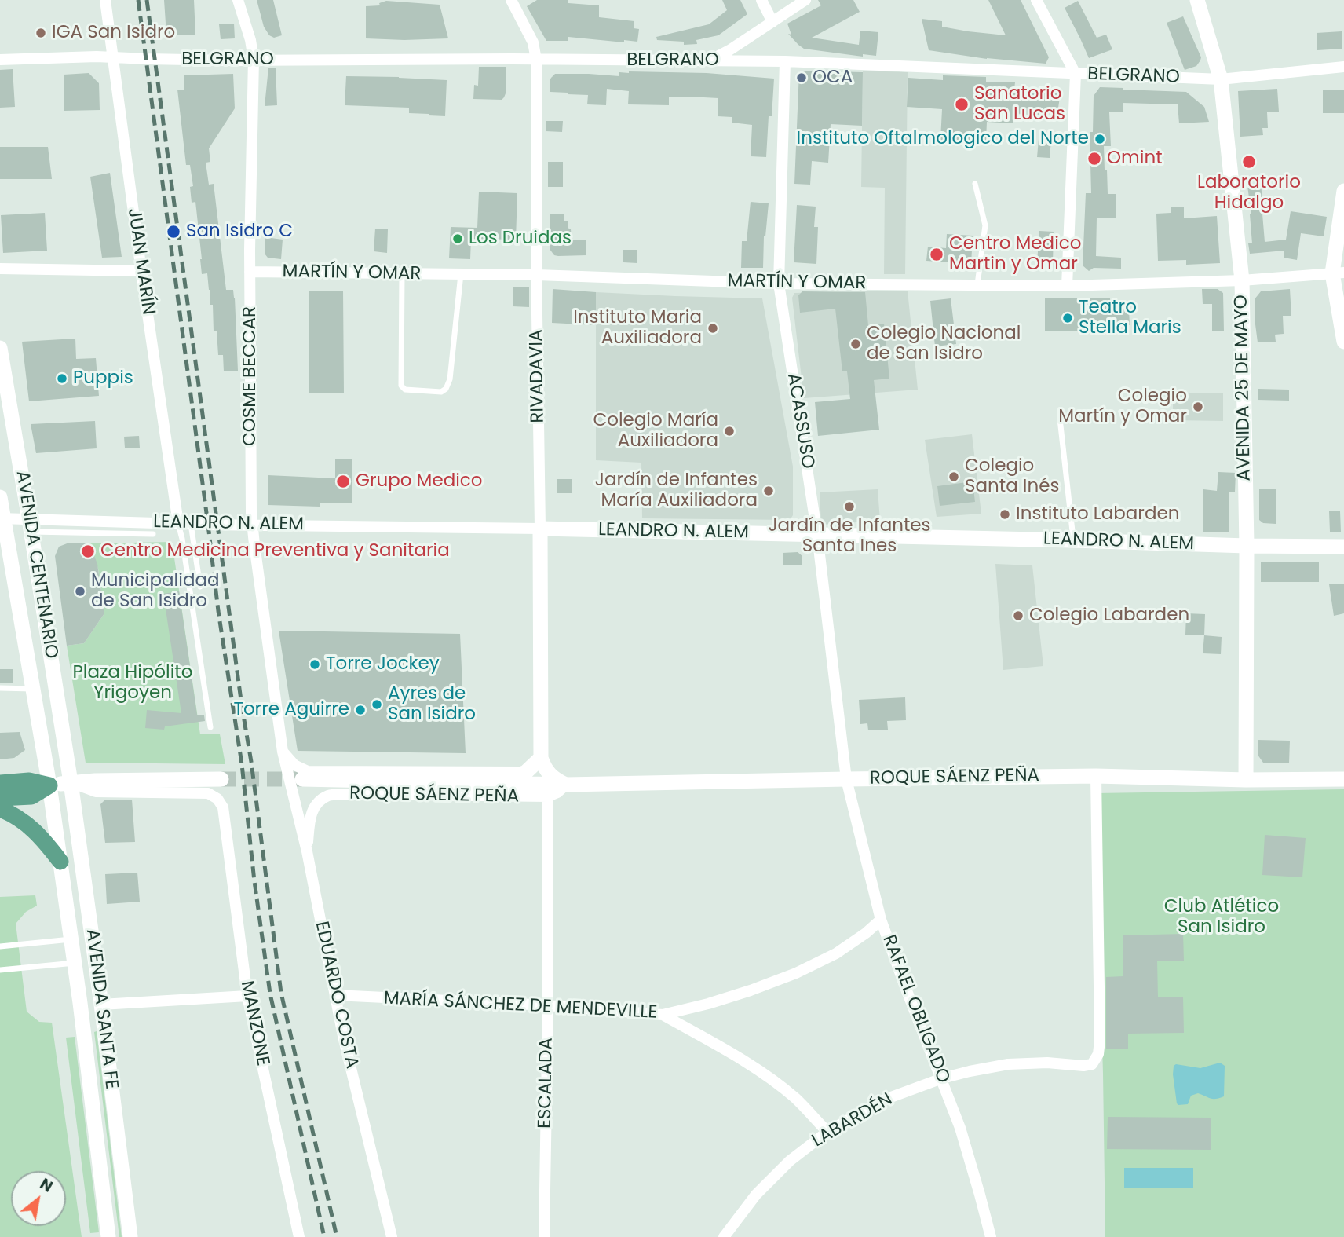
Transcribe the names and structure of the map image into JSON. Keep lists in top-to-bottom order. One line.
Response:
{"streets":{"main road":["RIVADAVIA","AVENIDA 25 DE MAYO","LEANDRO N. ALEM","AVENIDA CENTENARIO","ROQUE SÁENZ PEÑA","AVENIDA SANTA FE"],"street":["BELGRANO","JUAN MARÍN","MARTÍN Y OMAR","COSME BECCAR","ACASSUSO","EDUARDO COSTA","MARÍA SÁNCHEZ DE MENDEVILLE","RAFAEL OBLIGADO","MANZONE","ESCALADA","LABARDÉN"]},"crossings":[["BELGRANO","JUAN MARÍN"],["BELGRANO","COSME BECCAR"],["BELGRANO","RIVADAVIA"],["BELGRANO","AVENIDA 25 DE MAYO"],["BELGRANO","ACASSUSO"],["JUAN MARÍN","LEANDRO N. ALEM"],["MARTÍN Y OMAR","COSME BECCAR"],["MARTÍN Y OMAR","RIVADAVIA"],["MARTÍN Y OMAR","AVENIDA 25 DE MAYO"],["MARTÍN Y OMAR","ACASSUSO"],["COSME BECCAR","LEANDRO N. ALEM"],["COSME BECCAR","ROQUE SÁENZ PEÑA"],["COSME BECCAR","EDUARDO COSTA"],["RIVADAVIA","LEANDRO N. ALEM"],["AVENIDA 25 DE MAYO","LEANDRO N. ALEM"],["AVENIDA 25 DE MAYO","ROQUE SÁENZ PEÑA"],["ACASSUSO","LEANDRO N. ALEM"],["ACASSUSO","ROQUE SÁENZ PEÑA"],["ACASSUSO","RAFAEL OBLIGADO"],["LEANDRO N. ALEM","AVENIDA CENTENARIO"],["AVENIDA CENTENARIO","AVENIDA SANTA FE"],["AVENIDA CENTENARIO","MANZONE"],["ROQUE SÁENZ PEÑA","EDUARDO COSTA"],["ROQUE SÁENZ PEÑA","RAFAEL OBLIGADO"],["ROQUE SÁENZ PEÑA","ESCALADA"],["ROQUE SÁENZ PEÑA","LABARDÉN"],["EDUARDO COSTA","MARÍA SÁNCHEZ DE MENDEVILLE"],["MARÍA SÁNCHEZ DE MENDEVILLE","RAFAEL OBLIGADO"],["MARÍA SÁNCHEZ DE MENDEVILLE","ESCALADA"],["AVENIDA SANTA FE","MANZONE"],["RAFAEL OBLIGADO","LABARDÉN"]],"parks":["Plaza Hipólito Yrigoyen","Club Atlético San Isidro"],"places":["IGA San Isidro","OCA","Sanatorio San Lucas","Instituto Oftalmologico del Norte","Omint","Laboratorio Hidalgo","San Isidro C","Los Druidas","Centro Medico Martin y Omar","Teatro Stella Maris","Instituto Maria Auxiliadora","Colegio Nacional de San Isidro","Puppis","Colegio Martín y Omar","Colegio María Auxiliadora","Colegio Santa Inés","Grupo Medico","Jardín de Infantes María Auxiliadora","Jardín de Infantes Santa Ines","Instituto Labarden","Centro Medicina Preventiva y Sanitaria","Municipalidad de San Isidro","Colegio Labarden","Torre Jockey","Ayres de San Isidro","Torre Aguirre"],"north":"top right"}
